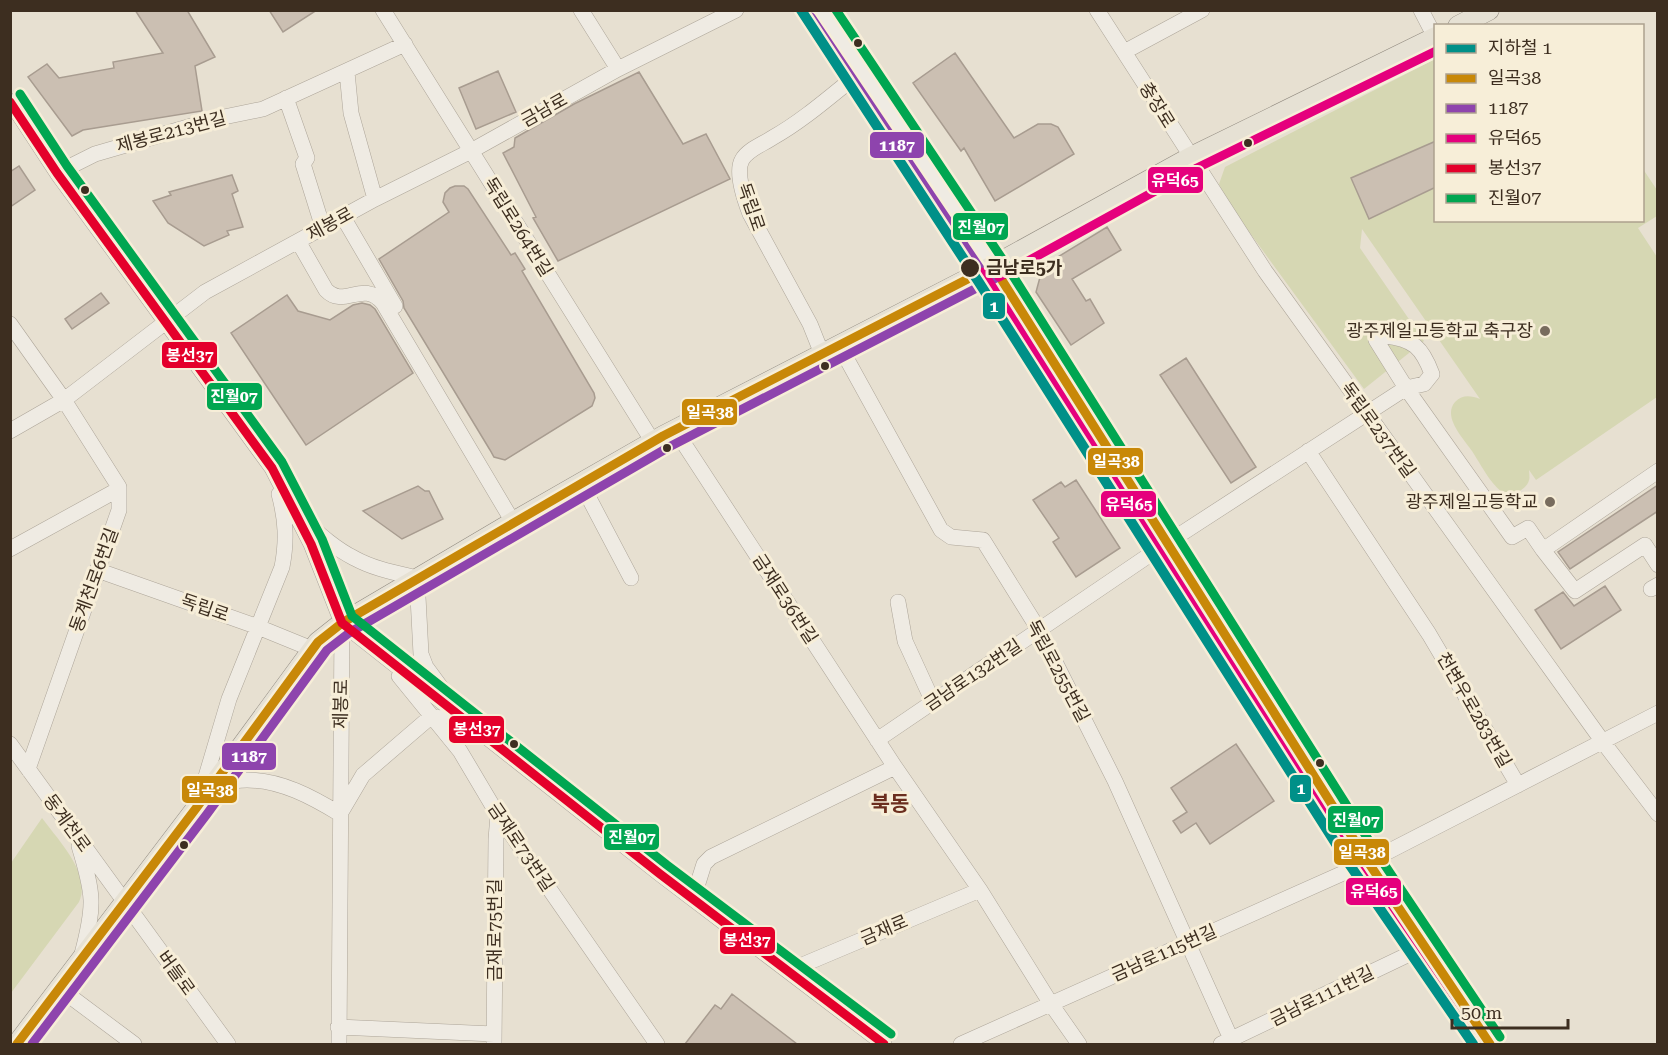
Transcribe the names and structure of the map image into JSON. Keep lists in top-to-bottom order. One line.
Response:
{"streets":{"street":["충장로","금남로","제봉로213번길","독립로","제봉로","독립로264번길","독립로237번길","동계천로6번길","금재로36번길","독립로255번길","금남로132번길","천변우로283번길","동계천로","금재로73번길","금재로75번길","금재로","금남로115번길","버들로","금남로111번길"]},"crossings":[["충장로","독립로237번길"],["금남로","제봉로"],["금남로","독립로264번길"],["제봉로213번길","제봉로"],["제봉로213번길","독립로264번길"],["독립로","동계천로6번길"],["독립로","독립로255번길"],["제봉로","독립로264번길"],["독립로237번길","금남로132번길"],["독립로237번길","천변우로283번길"],["동계천로6번길","동계천로"],["금재로36번길","금남로132번길"],["금재로36번길","금재로"],["금재로36번길","금남로115번길"],["독립로255번길","금남로132번길"],["독립로255번길","금남로115번길"],["독립로255번길","금남로111번길"],["금남로132번길","천변우로283번길"],["천변우로283번길","금남로115번길"],["동계천로","버들로"],["금재로73번길","금재로75번길"]],"districts":["북동"],"places":["금남로5가","광주제일고등학교 축구장","광주제일고등학교"],"lines":["metro line 1","transit line 진월07","transit line 1187","transit line 유덕65","transit line 봉선37","transit line 일곡38"],"legend":["지하철 1","일곡38","1187","유덕65","봉선37","진월07"],"scale_bar":"50 m"}
